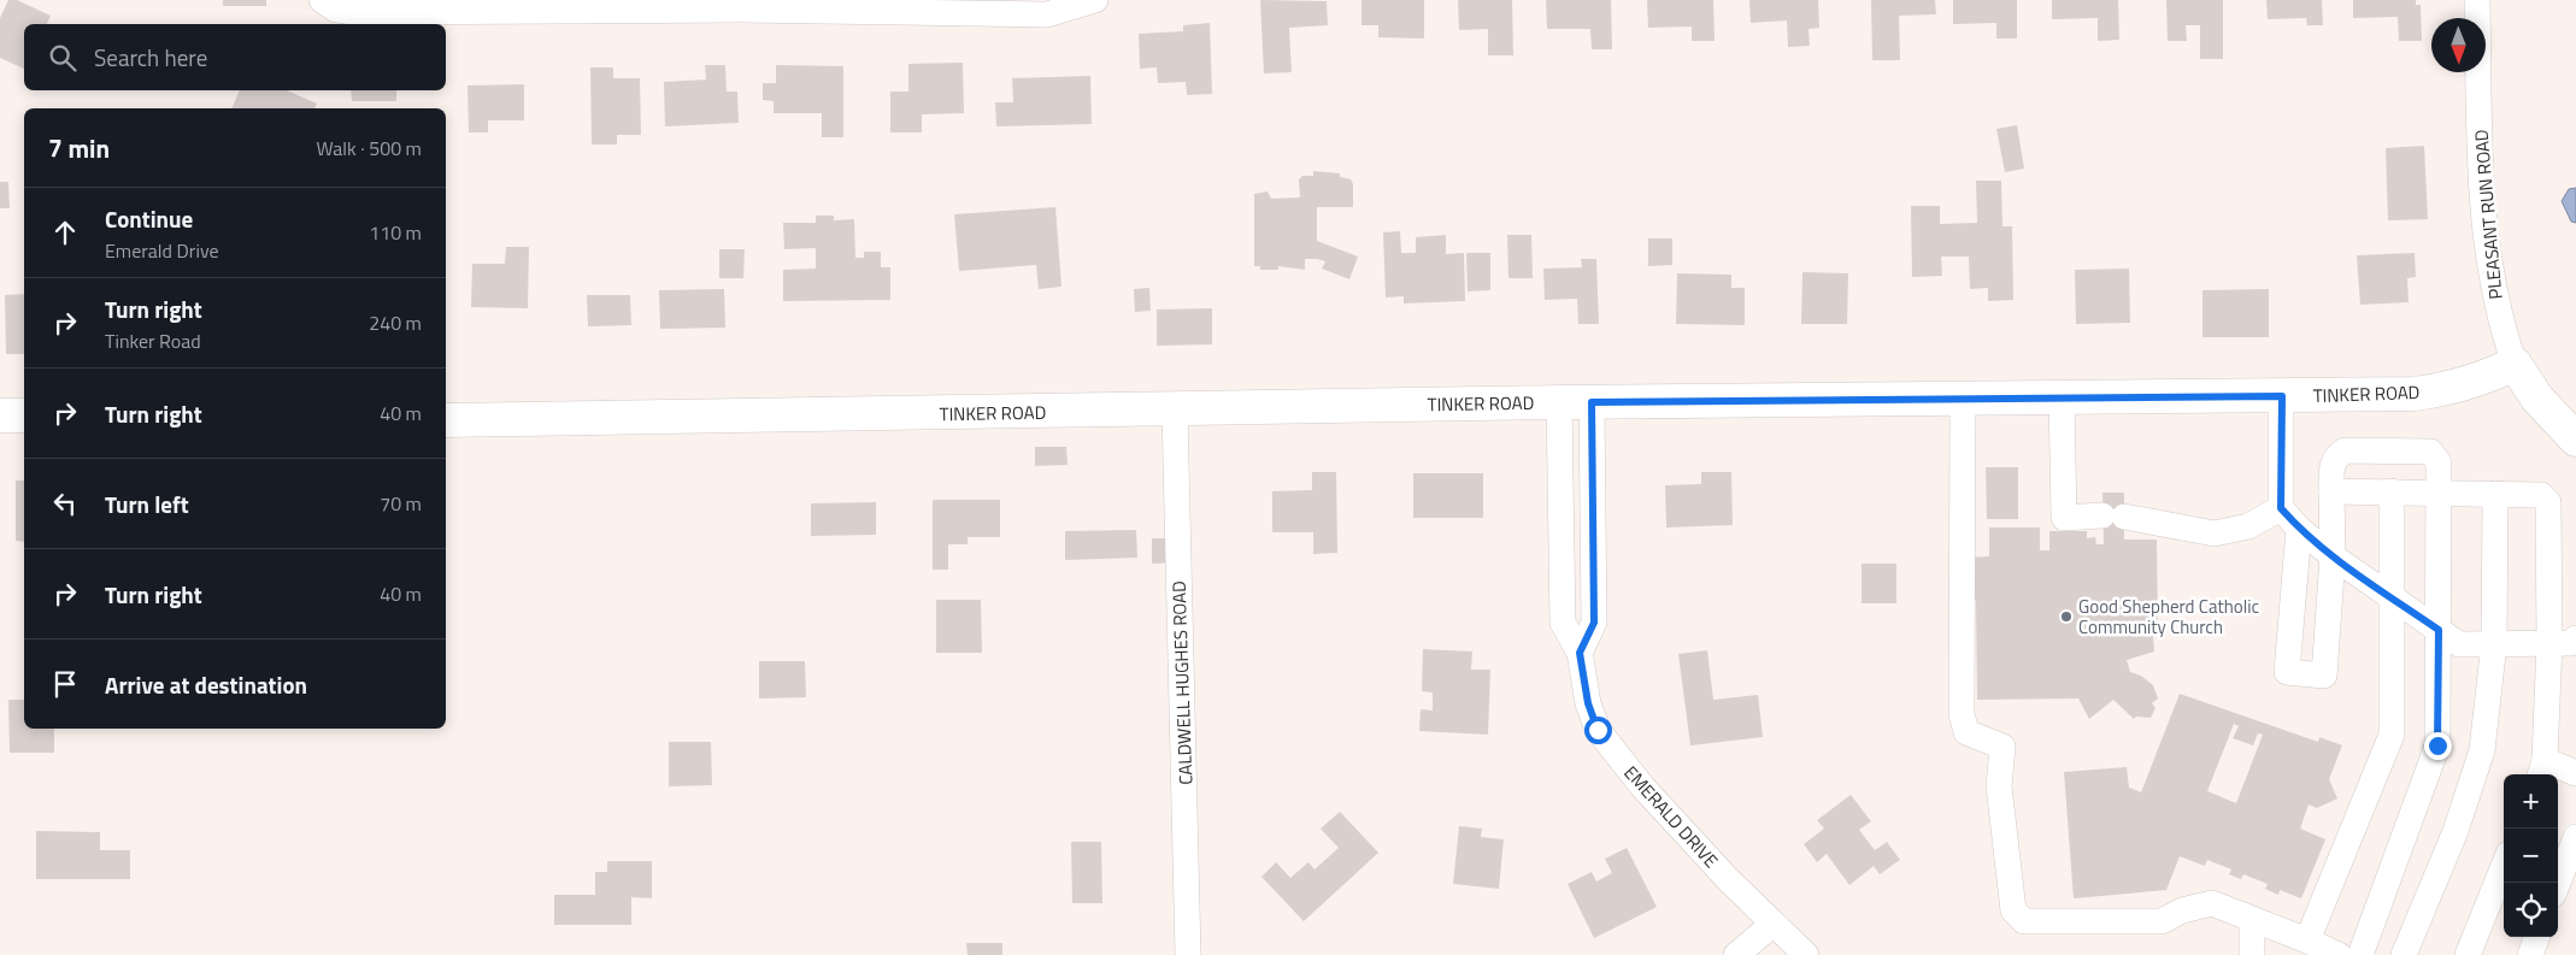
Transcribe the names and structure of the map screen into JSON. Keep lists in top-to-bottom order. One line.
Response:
{"streets":{"main road":["PLEASANT RUN ROAD","TINKER ROAD"],"street":["CALDWELL HUGHES ROAD","EMERALD DRIVE"]},"crossings":[["PLEASANT RUN ROAD","TINKER ROAD"],["TINKER ROAD","CALDWELL HUGHES ROAD"],["TINKER ROAD","EMERALD DRIVE"]],"places":["Good Shepherd Catholic Community Church"],"north":"bottom","page":{"search":"Search here","heading":["7 min","Walk · 500 m"],"list":[["Continue","Emerald Drive","110 m"],["Turn right","Tinker Road","240 m"],["Turn right","40 m"],["Turn left","70 m"],["Turn right","40 m"],"Arrive at destination"],"map_buttons":["+","−"]}}
